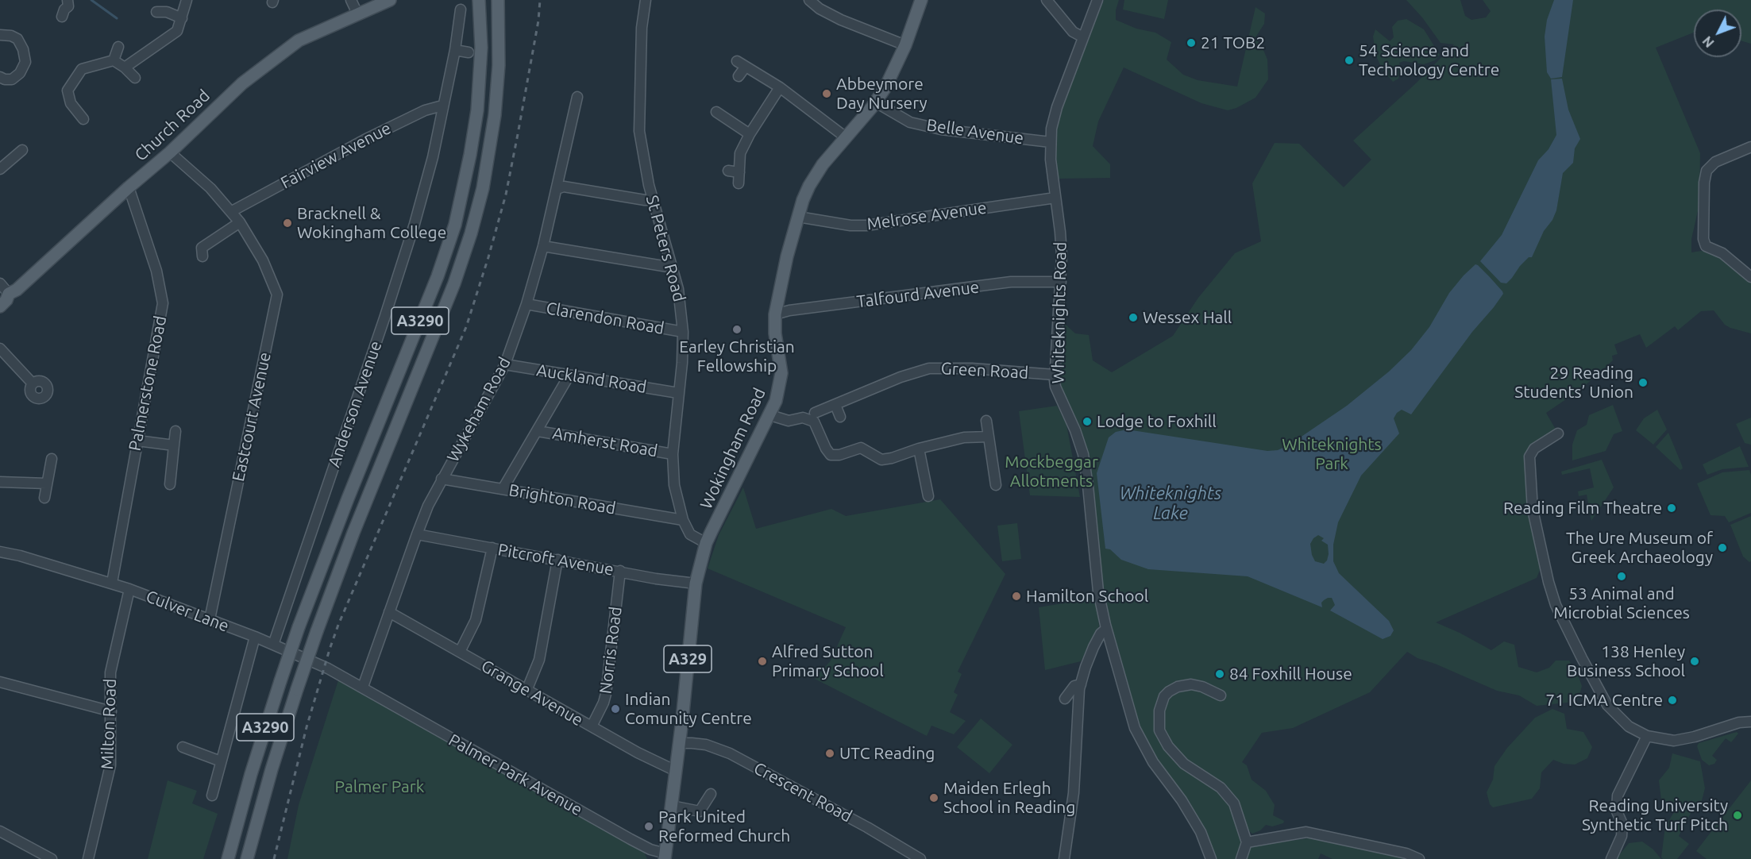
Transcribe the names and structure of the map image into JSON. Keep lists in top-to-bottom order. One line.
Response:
{"streets":{"main road":["Church Road","A3290","Wokingham Road","A329"],"street":["Belle Avenue","Fairview Avenue","Melrose Avenue","St Peters Road","Talfourd Avenue","Whiteknights Road","Clarendon Road","Green Road","Auckland Road","Palmerstone Road","Anderson Avenue","Wykeham Road","Eastcourt Avenue","Amherst Road","Brighton Road","Pitcroft Avenue","Culver Lane","Norris Road","Grange Avenue","Milton Road","Palmer Park Avenue","Crescent Road"]},"crossings":[["Church Road","Palmerstone Road"],["Church Road","Eastcourt Avenue"],["Belle Avenue","Whiteknights Road"],["Belle Avenue","Wokingham Road"],["Fairview Avenue","Anderson Avenue"],["Fairview Avenue","Eastcourt Avenue"],["Melrose Avenue","Whiteknights Road"],["Melrose Avenue","Wokingham Road"],["St Peters Road","Clarendon Road"],["St Peters Road","Auckland Road"],["St Peters Road","Amherst Road"],["St Peters Road","Wokingham Road"],["St Peters Road","Brighton Road"],["Talfourd Avenue","Whiteknights Road"],["Talfourd Avenue","Wokingham Road"],["Whiteknights Road","Green Road"],["Clarendon Road","Wykeham Road"],["Auckland Road","Wykeham Road"],["Palmerstone Road","Culver Lane"],["Anderson Avenue","Culver Lane"],["Wykeham Road","Brighton Road"],["Wykeham Road","Pitcroft Avenue"],["Wykeham Road","Culver Lane"],["Wykeham Road","Grange Avenue"],["Wykeham Road","Palmer Park Avenue"],["Eastcourt Avenue","Culver Lane"],["Wokingham Road","Pitcroft Avenue"],["Wokingham Road","Grange Avenue"],["Wokingham Road","Palmer Park Avenue"],["Wokingham Road","Crescent Road"],["Pitcroft Avenue","Norris Road"],["Culver Lane","Milton Road"],["Culver Lane","Palmer Park Avenue"],["Norris Road","Grange Avenue"]],"water":["Whiteknights Lake"],"parks":["Whiteknights Park","Mockbeggar Allotments","Palmer Park"],"places":["21 TOB2","54 Science and Technology Centre","Abbeymore Day Nursery","Bracknell & Wokingham College","Wessex Hall","Earley Christian Fellowship","29 Reading Students’ Union","Lodge to Foxhill","Reading Film Theatre","The Ure Museum of Greek Archaeology","53 Animal and Microbial Sciences","Hamilton School","Alfred Sutton Primary School","138 Henley Business School","84 Foxhill House","71 ICMA Centre","Indian Comunity Centre","UTC Reading","Maiden Erlegh School in Reading","Reading University Synthetic Turf Pitch","Park United Reformed Church"],"north":"bottom left"}
